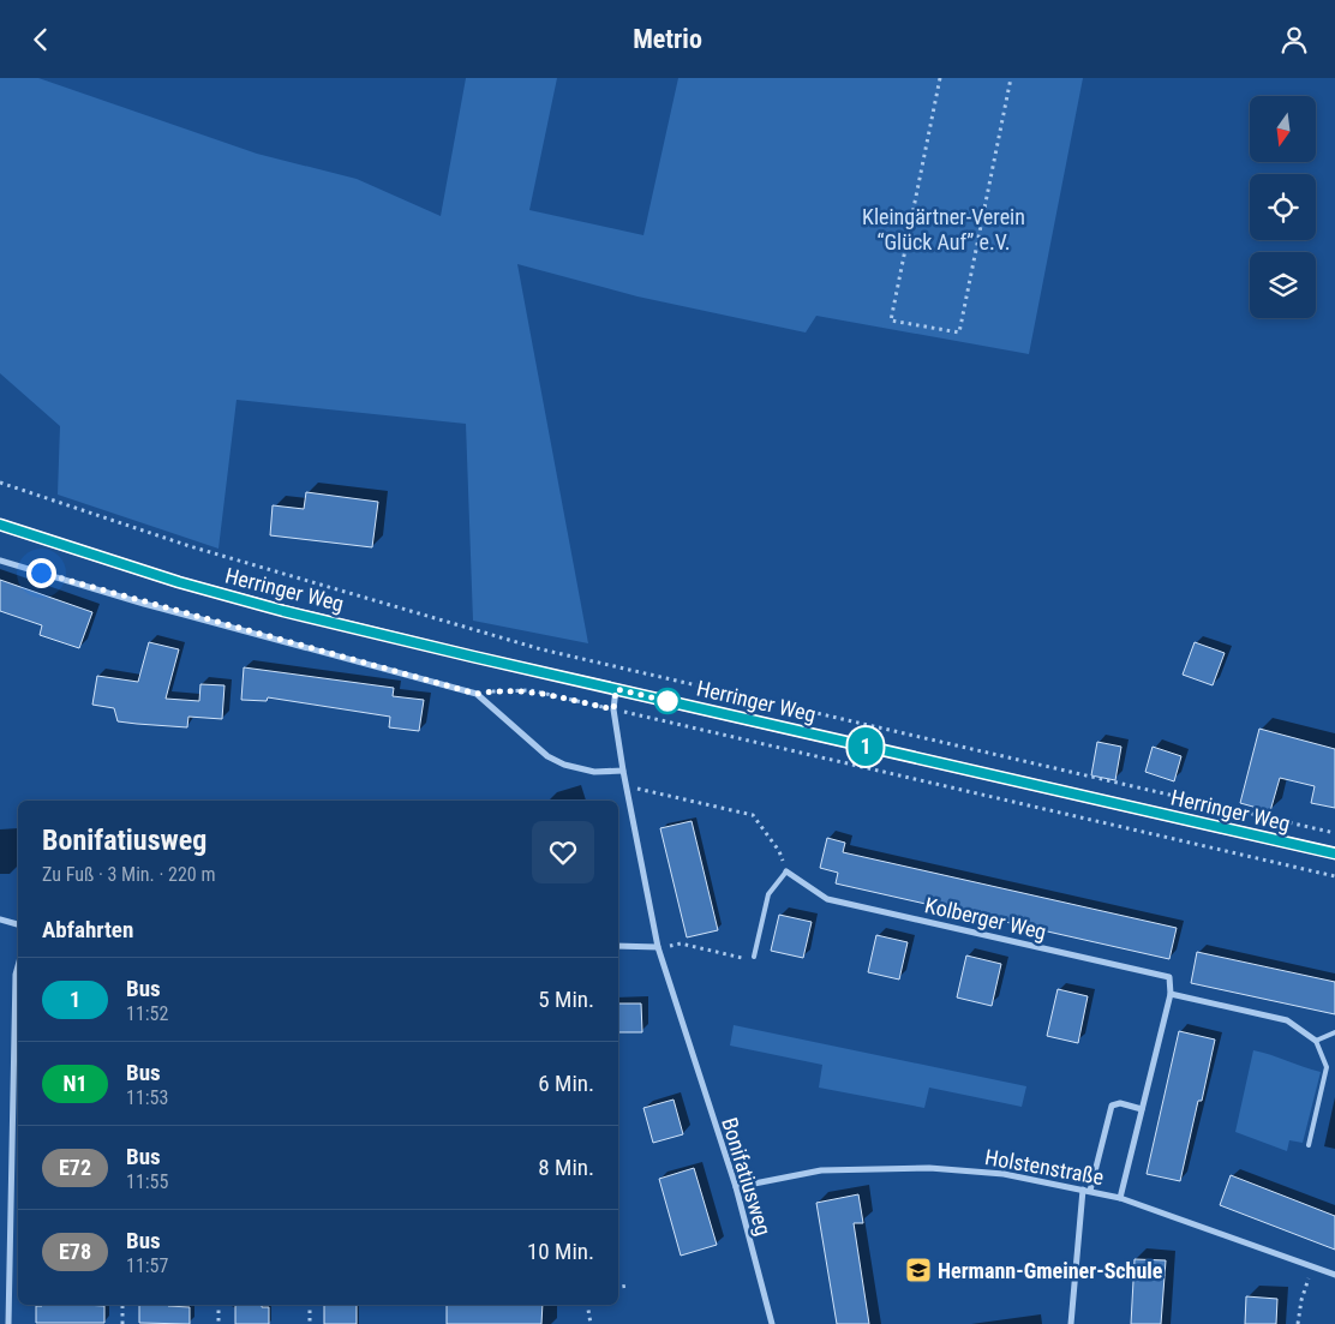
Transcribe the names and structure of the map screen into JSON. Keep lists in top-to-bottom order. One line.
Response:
{"streets":{"main road":["Herringer Weg"],"street":["Kolberger Weg","Holstenstraße","Bonifatiusweg"]},"crossings":[["Herringer Weg","Bonifatiusweg"],["Holstenstraße","Bonifatiusweg"]],"parks":["Kleingärtner-Verein “Glück Auf” e.V."],"places":{"school or university":["Hermann-Gmeiner-Schule"]},"lines":["bus line 1"],"north":"bottom","page":{"header":"Metrio","on_map":"1","heading":[["Bonifatiusweg","Zu Fuß · 3 Min. · 220 m"],"Abfahrten"],"list":[{"mark":"1","name":"Bus","note":"11:52","value":"5 Min."},{"mark":"N1","name":"Bus","note":"11:53","value":"6 Min."},{"mark":"E72","name":"Bus","note":"11:55","value":"8 Min."},{"mark":"E78","name":"Bus","note":"11:57","value":"10 Min."}]}}
